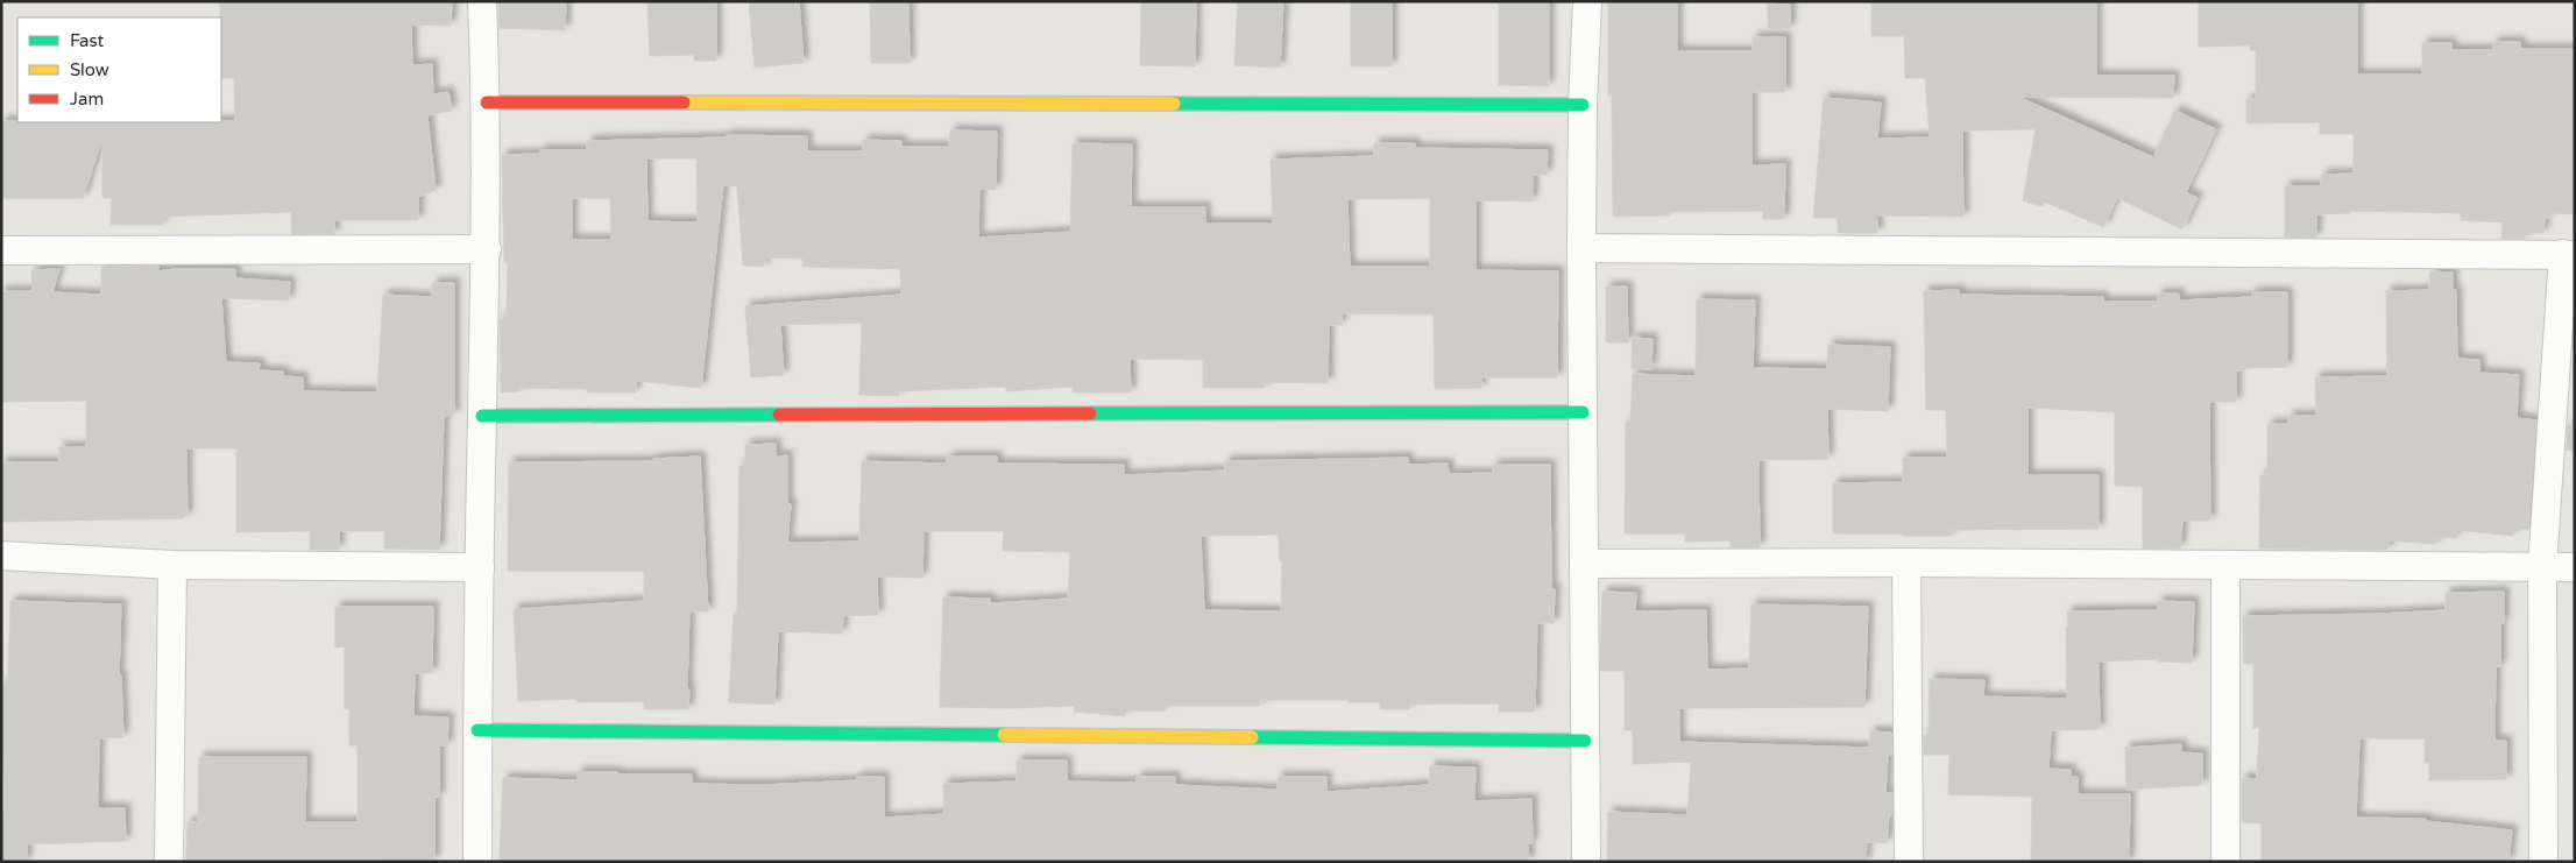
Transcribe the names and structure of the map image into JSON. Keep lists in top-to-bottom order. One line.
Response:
{"legend":["Fast","Slow","Jam"]}
